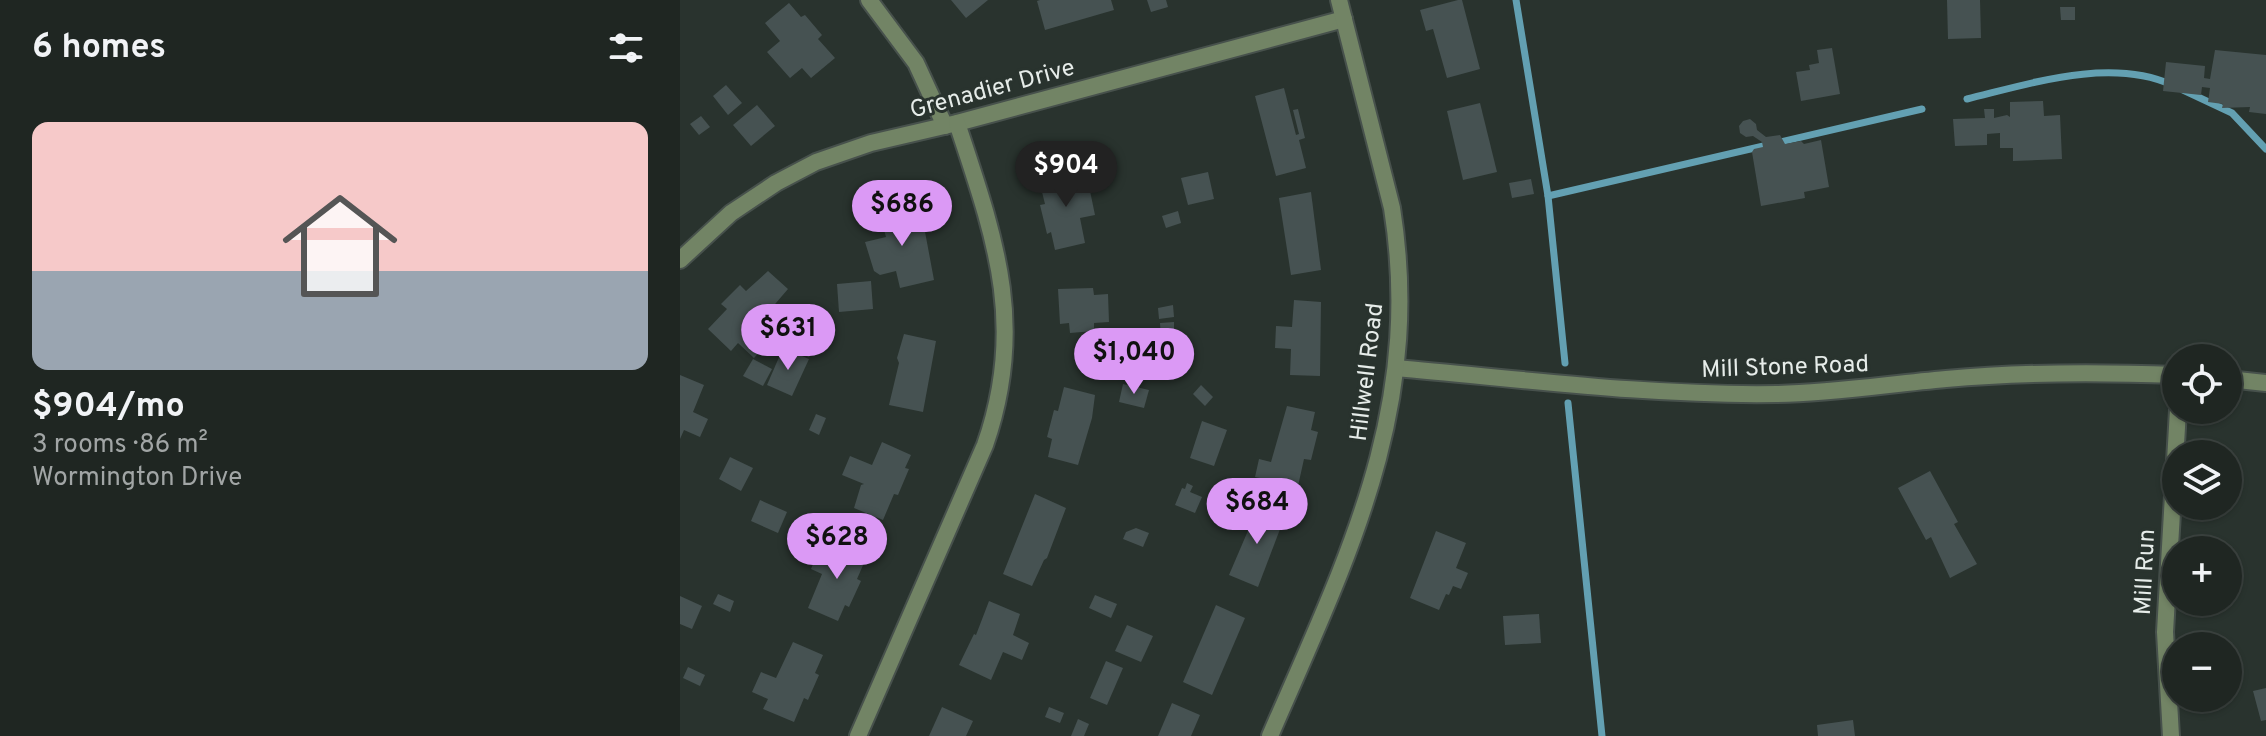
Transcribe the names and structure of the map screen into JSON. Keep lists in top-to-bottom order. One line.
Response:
{"streets":{"street":["Grenadier Drive","Mill Stone Road","Hillwell Road","Mill Run"]},"crossings":[["Grenadier Drive","Hillwell Road"],["Mill Stone Road","Hillwell Road"]],"page":{"heading":"6 homes","list":[{"name":"$904/mo","note":"3 rooms · 86 m² · Wormington Drive"}],"price":["$904","$686","$631","$1,040","$684","$628"],"map_buttons":["+","−"]}}
